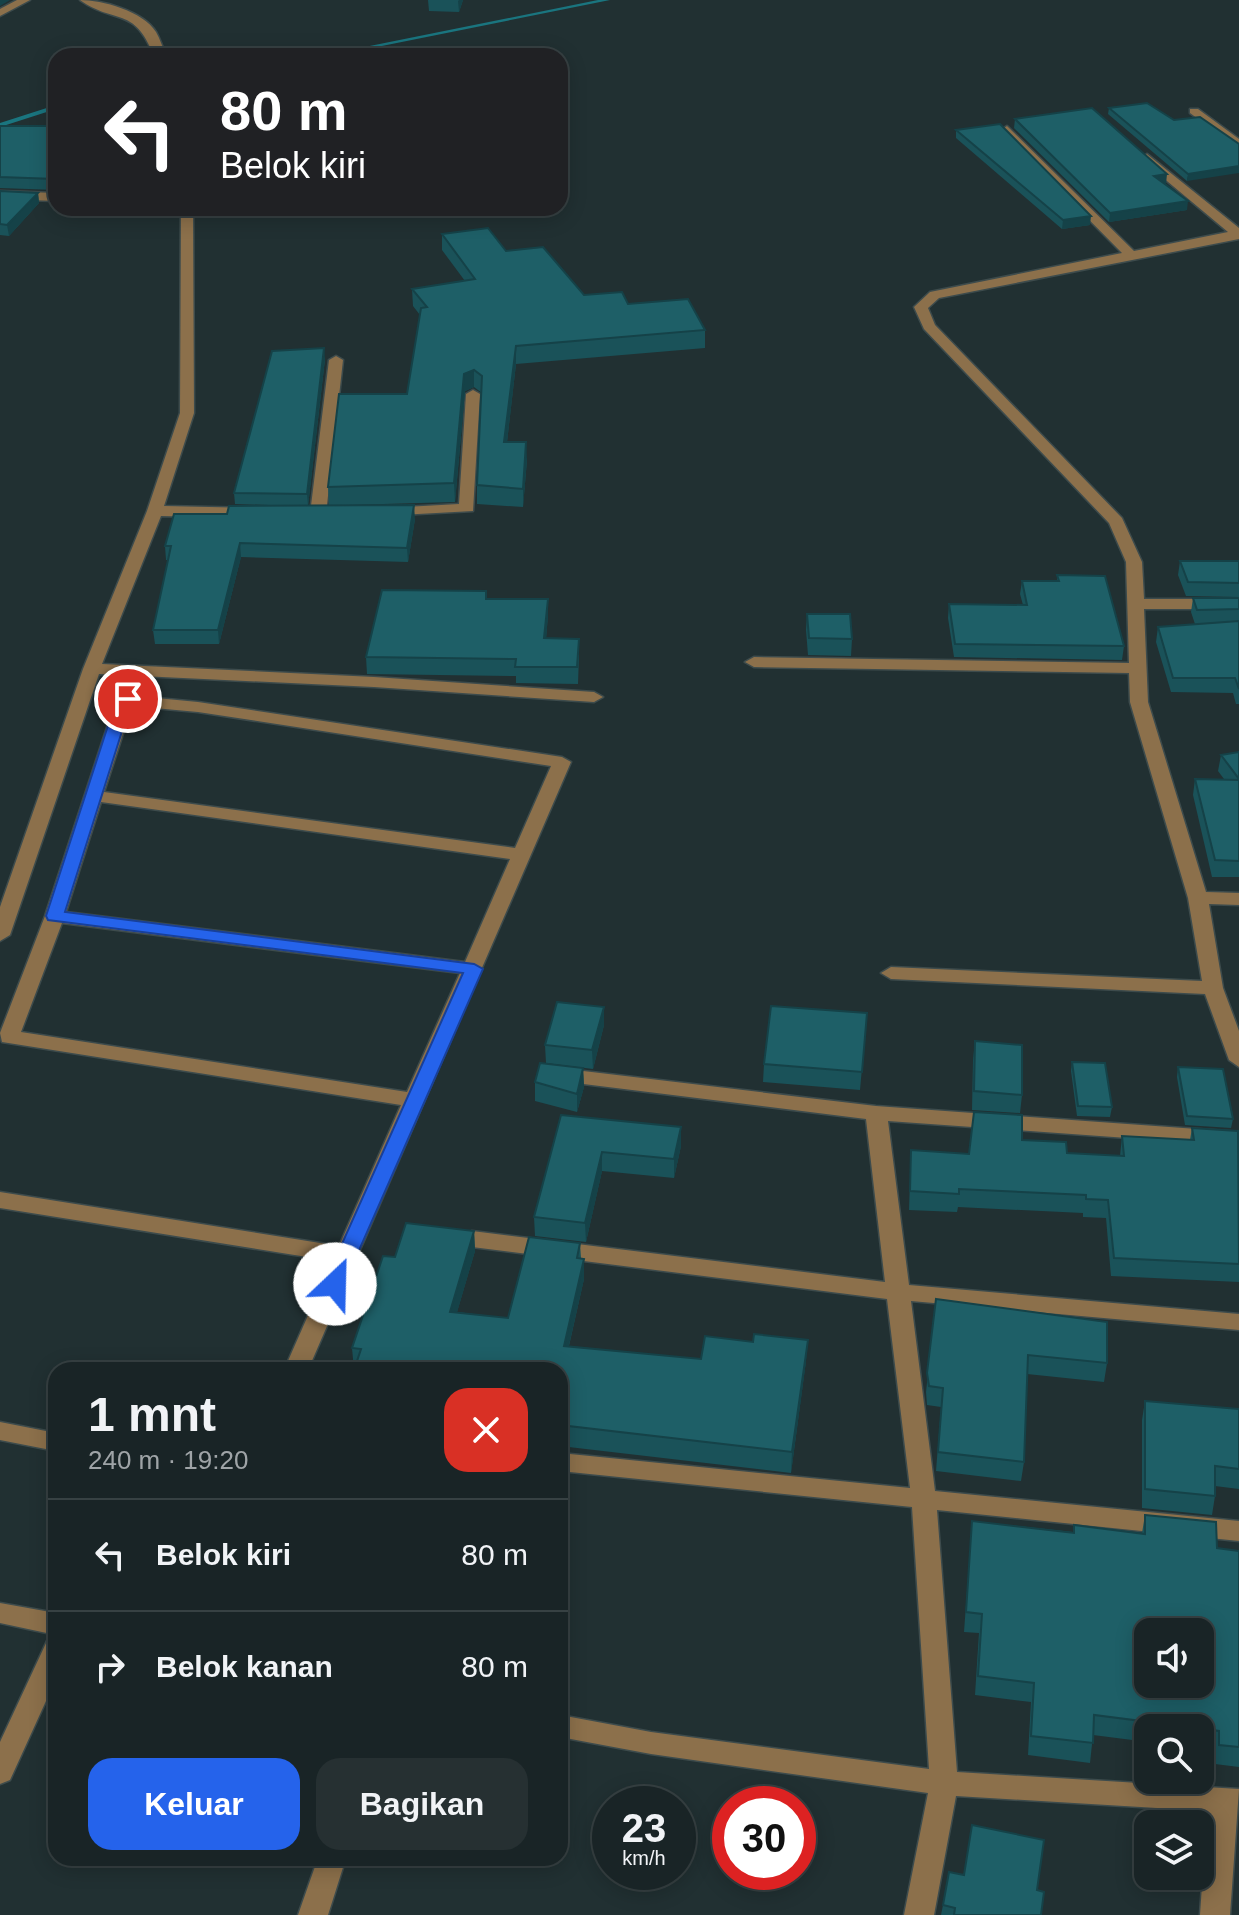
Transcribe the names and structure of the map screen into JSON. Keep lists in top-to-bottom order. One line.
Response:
{"page":{"turn":["80 m","Belok kiri"],"heading":["1 mnt","240 m · 19:20"],"list":[{"name":"Belok kiri","value":"80 m"},{"name":"Belok kanan","value":"80 m"}],"buttons":["Keluar","Bagikan"],"speed":"23 km/h","limit":"30"}}
